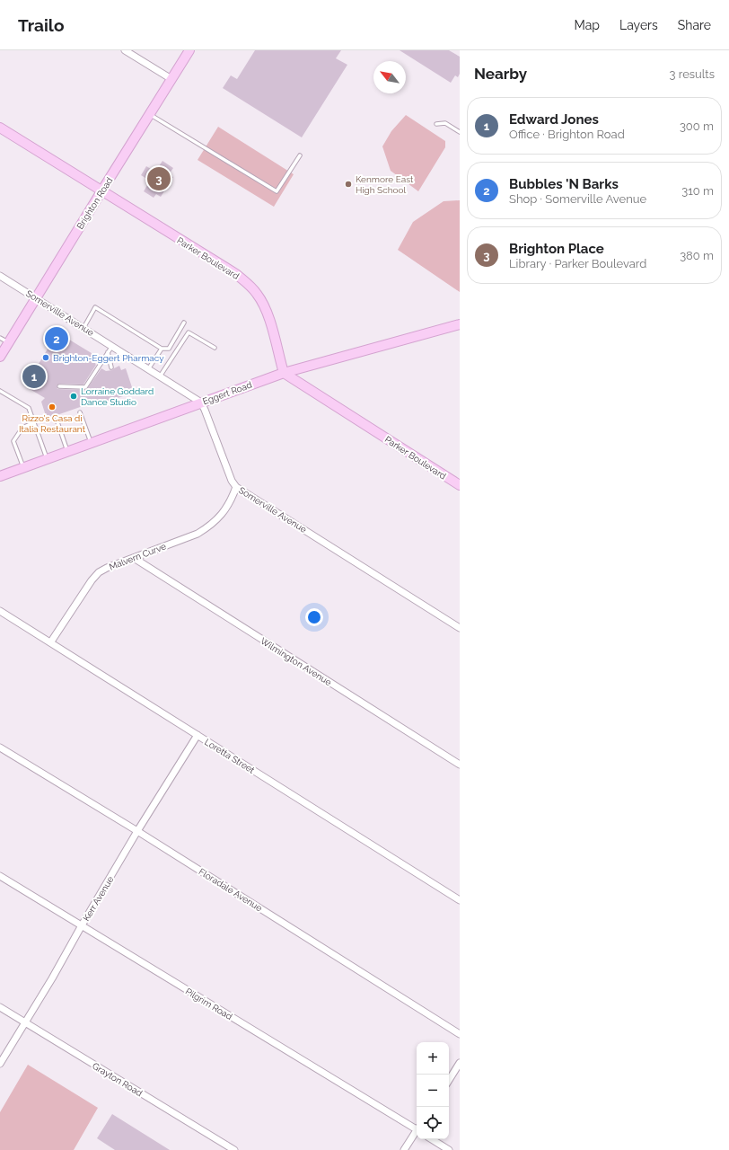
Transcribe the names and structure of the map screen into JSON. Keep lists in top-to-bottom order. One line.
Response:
{"streets":{"street":["Brighton Road","Parker Boulevard","Somerville Avenue","Eggert Road","Malvern Curve","Wilmington Avenue","Loretta Street","Floradale Avenue","Kerr Avenue","Pilgrim Road","Grayton Road"]},"crossings":[["Brighton Road","Parker Boulevard"],["Brighton Road","Somerville Avenue"],["Parker Boulevard","Eggert Road"],["Somerville Avenue","Eggert Road"],["Somerville Avenue","Malvern Curve"],["Malvern Curve","Wilmington Avenue"],["Malvern Curve","Loretta Street"],["Loretta Street","Kerr Avenue"],["Floradale Avenue","Kerr Avenue"],["Kerr Avenue","Pilgrim Road"],["Kerr Avenue","Grayton Road"]],"places":["Kenmore East High School","Brighton-Eggert Pharmacy","Lorraine Goddard Dance Studio","Rizzo's Casa di Italia Restaurant"],"north":"top left","page":{"header":"Trailo","nav":["Map","Layers","Share"],"heading":["Nearby","3 results"],"list":[{"mark":"1","name":"Edward Jones","note":"Office · Brighton Road","value":"300 m"},{"mark":"2","name":"Bubbles 'N Barks","note":"Shop · Somerville Avenue","value":"310 m"},{"mark":"3","name":"Brighton Place","note":"Library · Parker Boulevard","value":"380 m"}],"pins":["3","2","1"],"map_buttons":["+","−"]}}
